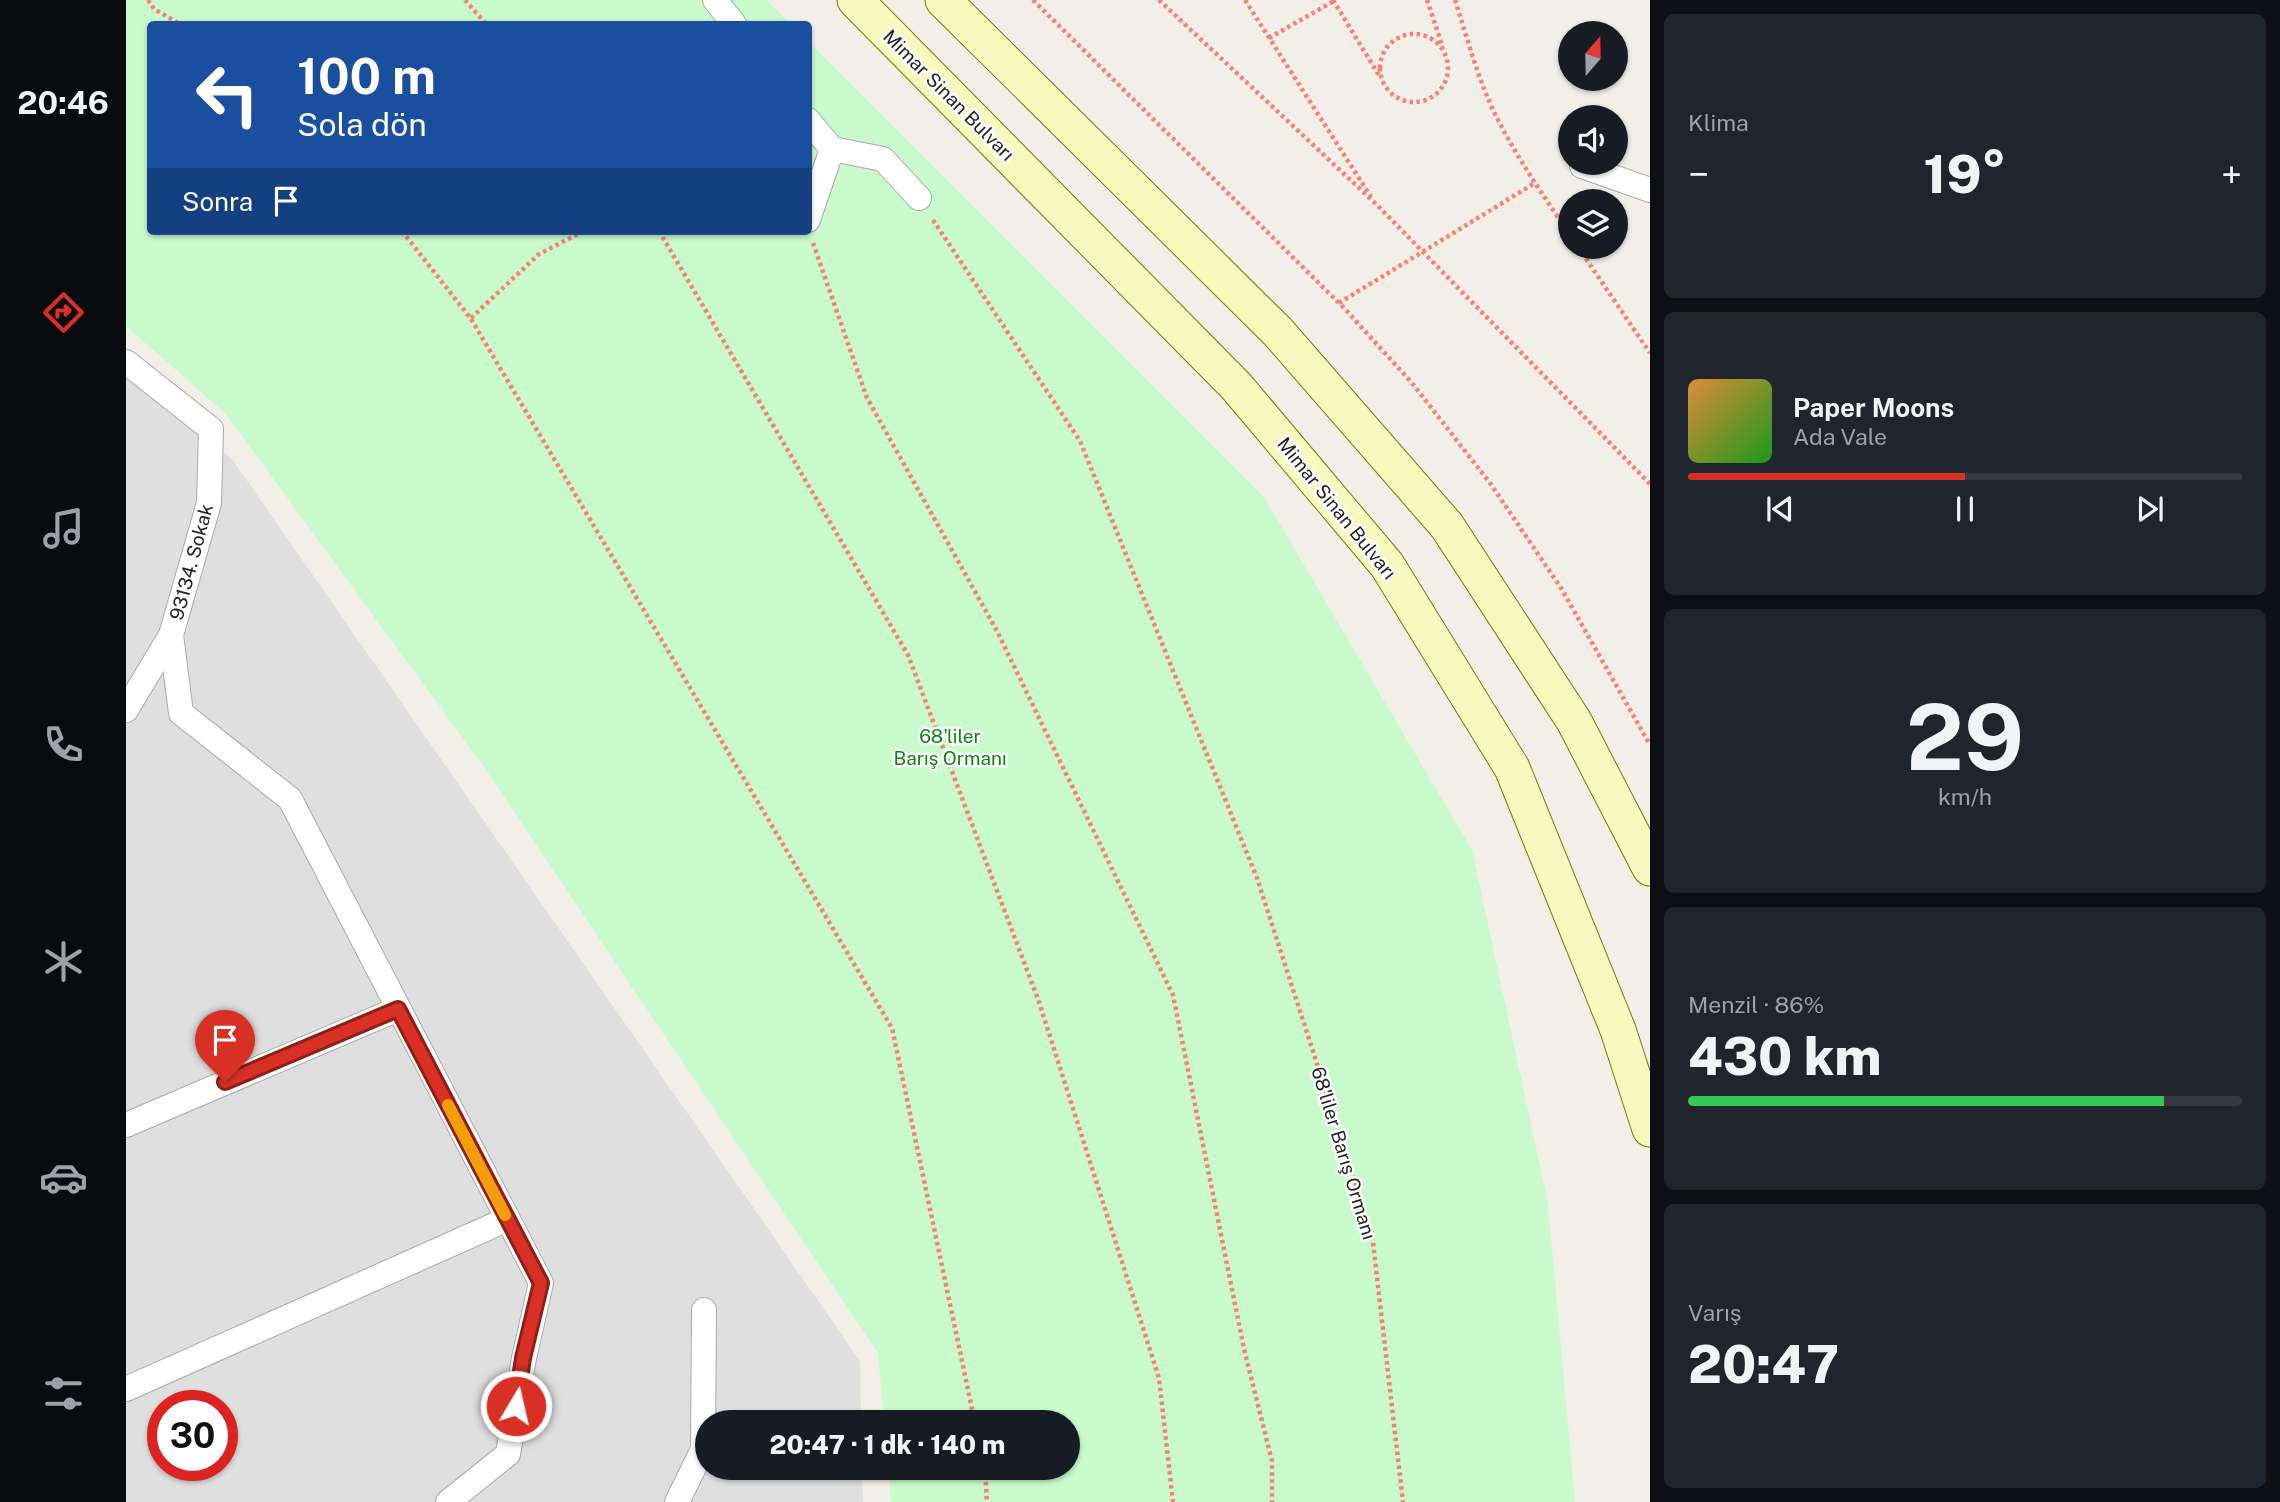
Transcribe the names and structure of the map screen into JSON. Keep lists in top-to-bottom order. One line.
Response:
{"streets":{"main road":["Mimar Sinan Bulvarı"],"street":["93134. Sokak"],"path":["68'liler Barış Ormanı"]},"parks":["68'liler Barış Ormanı"],"north":"top","page":{"tabs":"20:46","tile":["Klima",["29","km/h"],["Menzil · 86%","430 km"],["Varış","20:47"]],"turn":["100 m","Sola dön"],"heat":["−","19°","+"],"then":"Sonra","song":["Paper Moons","Ada Vale"],"limit":"30","trip":"20:47 · 1 dk · 140 m"}}
